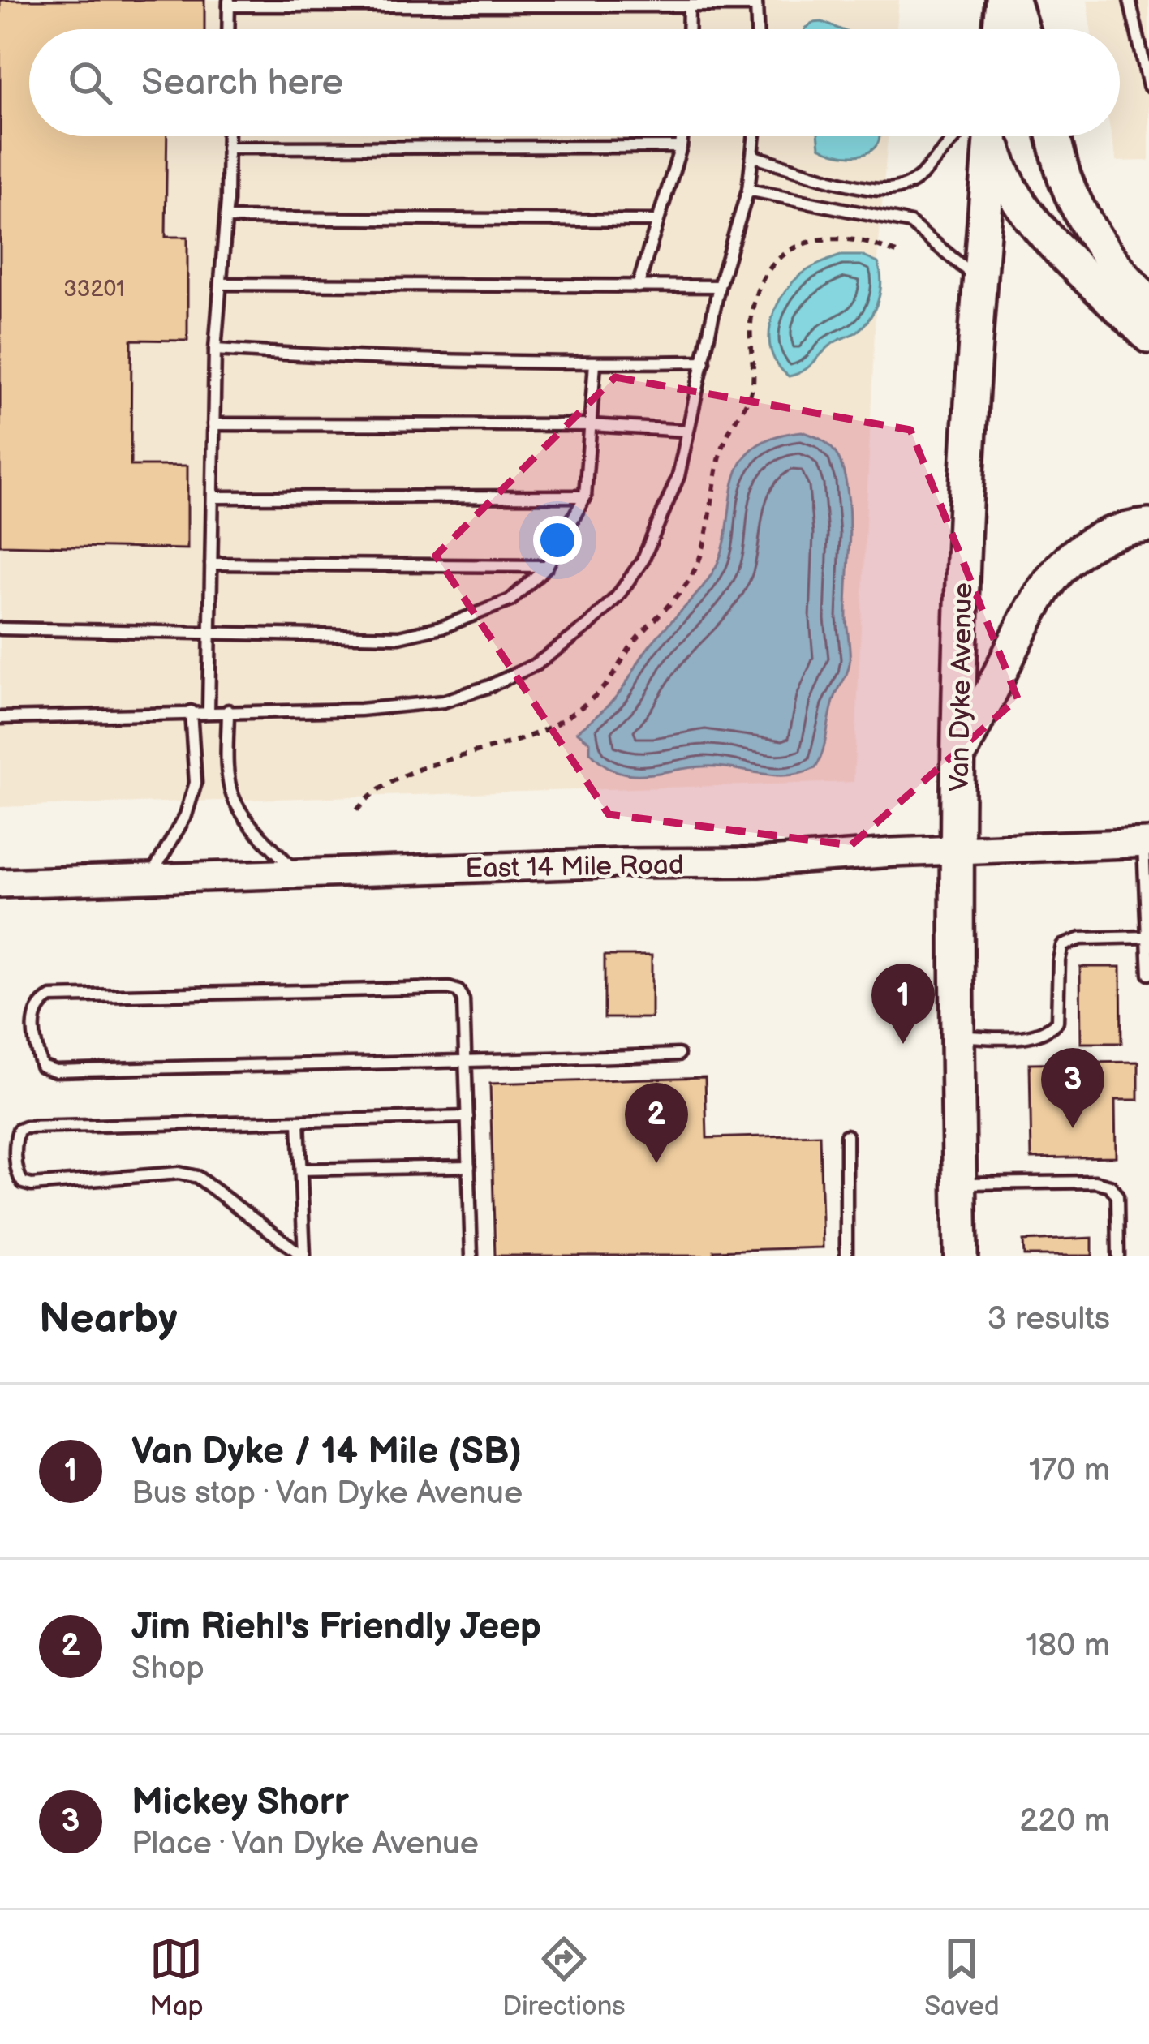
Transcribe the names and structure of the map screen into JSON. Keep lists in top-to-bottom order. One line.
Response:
{"streets":{"main road":["Van Dyke Avenue","East 14 Mile Road"]},"crossings":[["Van Dyke Avenue","East 14 Mile Road"]],"house_numbers":["33201"],"page":{"search":"Search here","pins":["1","3","2"],"heading":["Nearby","3 results"],"list":[{"mark":"1","name":"Van Dyke / 14 Mile (SB)","note":"Bus stop · Van Dyke Avenue","value":"170 m"},{"mark":"2","name":"Jim Riehl's Friendly Jeep","note":"Shop","value":"180 m"},{"mark":"3","name":"Mickey Shorr","note":"Place · Van Dyke Avenue","value":"220 m"}],"nav":["Map","Directions","Saved"]}}
